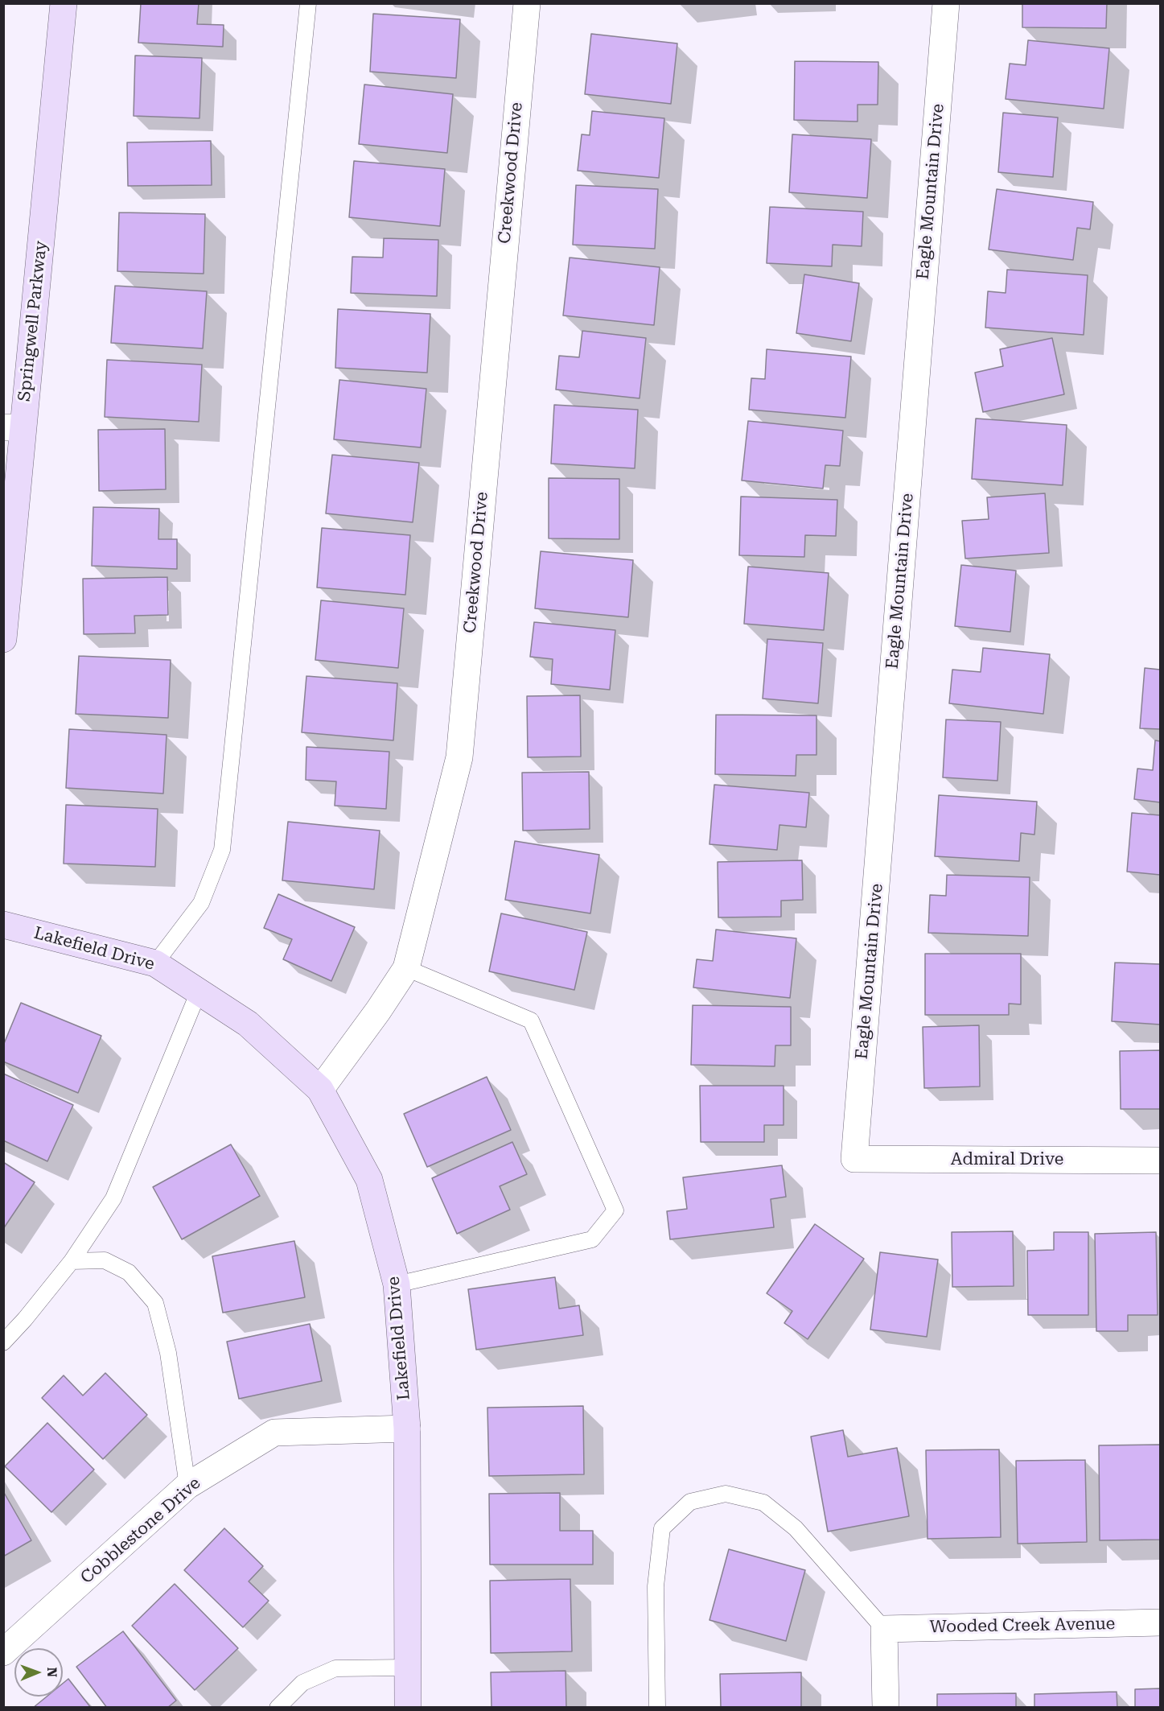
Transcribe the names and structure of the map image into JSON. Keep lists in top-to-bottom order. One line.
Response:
{"streets":{"street":["Creekwood Drive","Eagle Mountain Drive","Springwell Parkway","Lakefield Drive","Admiral Drive","Cobblestone Drive","Wooded Creek Avenue"]},"crossings":[["Creekwood Drive","Lakefield Drive"],["Eagle Mountain Drive","Admiral Drive"],["Lakefield Drive","Cobblestone Drive"]],"north":"right"}
